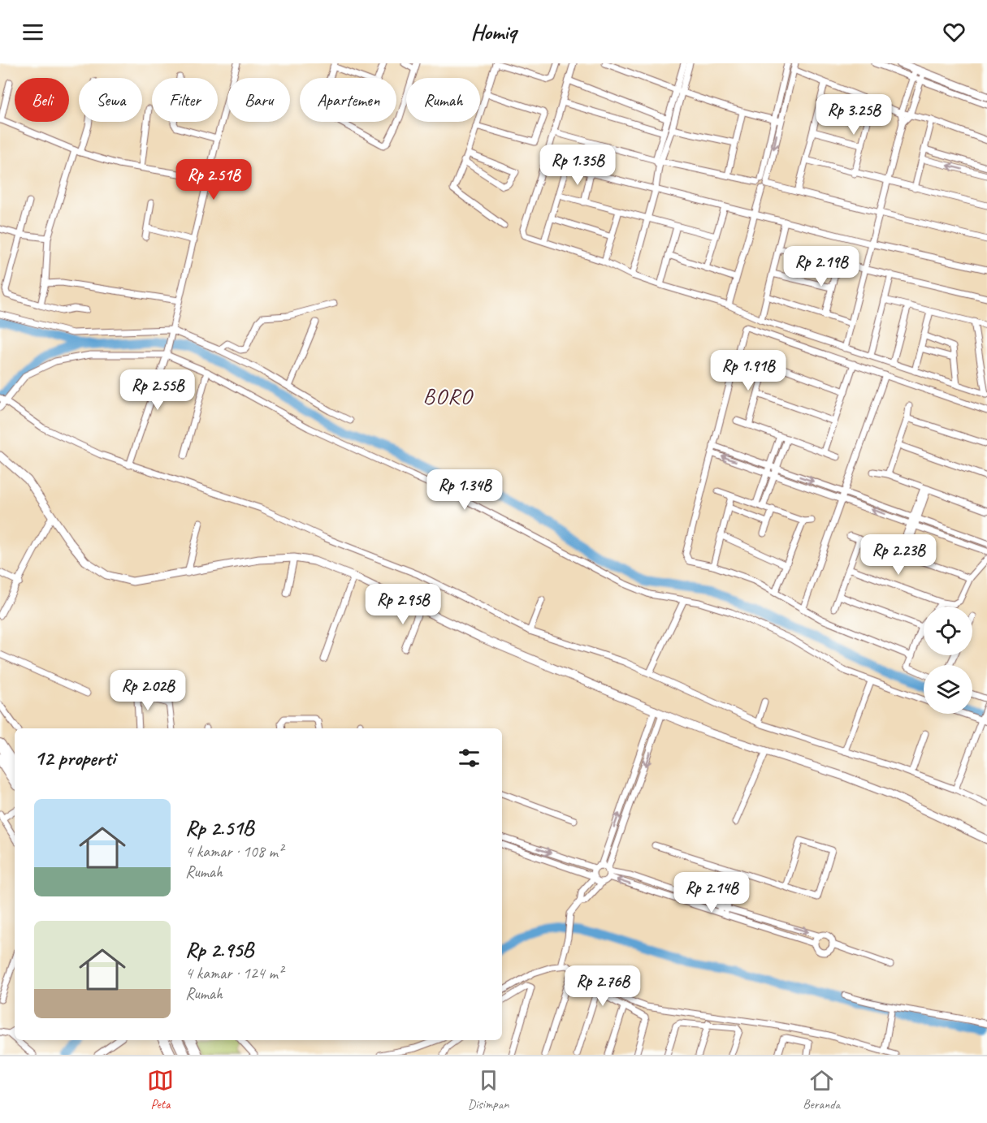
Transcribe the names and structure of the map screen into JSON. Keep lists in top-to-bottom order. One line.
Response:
{"districts":["BORO"],"page":{"header":"Homiq","chip":["Beli","Sewa","Filter","Baru","Apartemen","Rumah"],"price":["Rp 3.25B","Rp 1.35B","Rp 2.51B","Rp 2.19B","Rp 1.91B","Rp 2.55B","Rp 1.34B","Rp 2.23B","Rp 2.95B","Rp 2.02B","Rp 2.14B","Rp 2.76B"],"heading":"12 properti","list":[{"name":"Rp 2.51B","note":"4 kamar · 108 m² · Rumah"},{"name":"Rp 2.95B","note":"4 kamar · 124 m² · Rumah"}],"tabs":["Peta","Disimpan","Beranda"]}}
